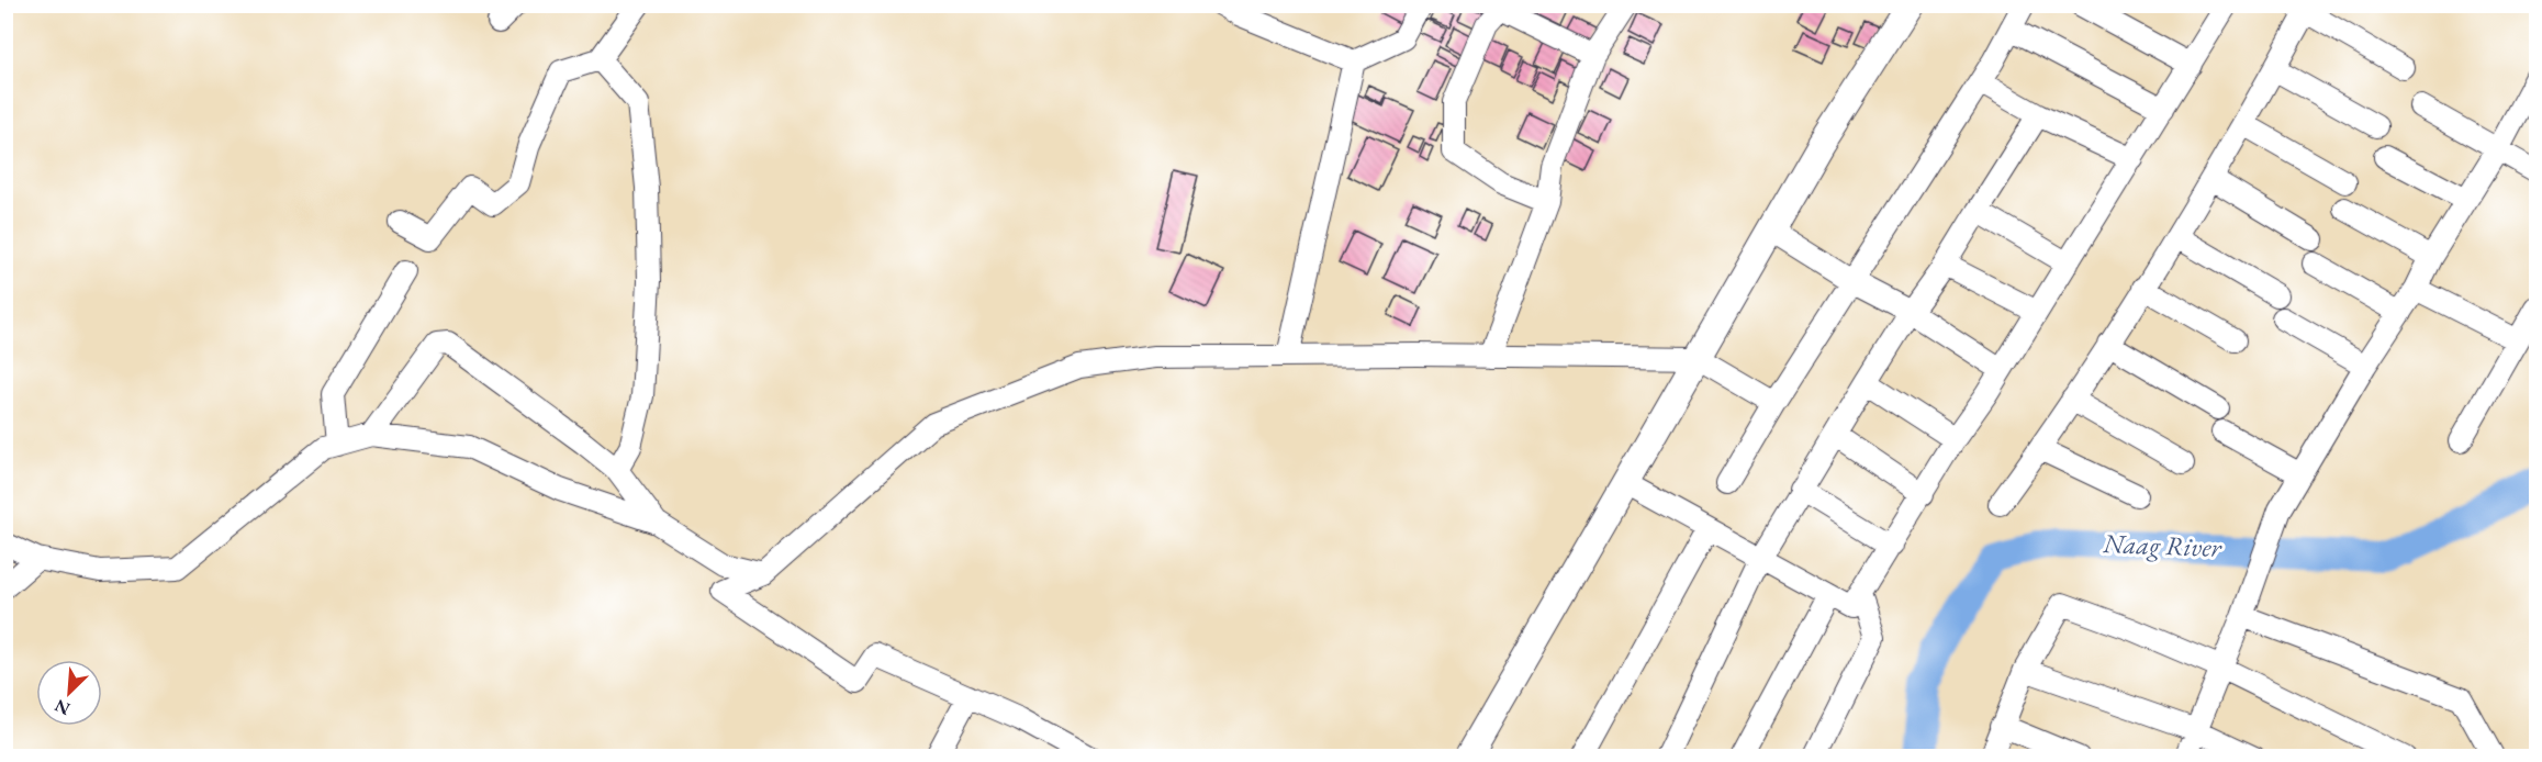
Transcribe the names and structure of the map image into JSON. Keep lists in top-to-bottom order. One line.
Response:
{"water":["Naag River"],"north":"bottom left"}
